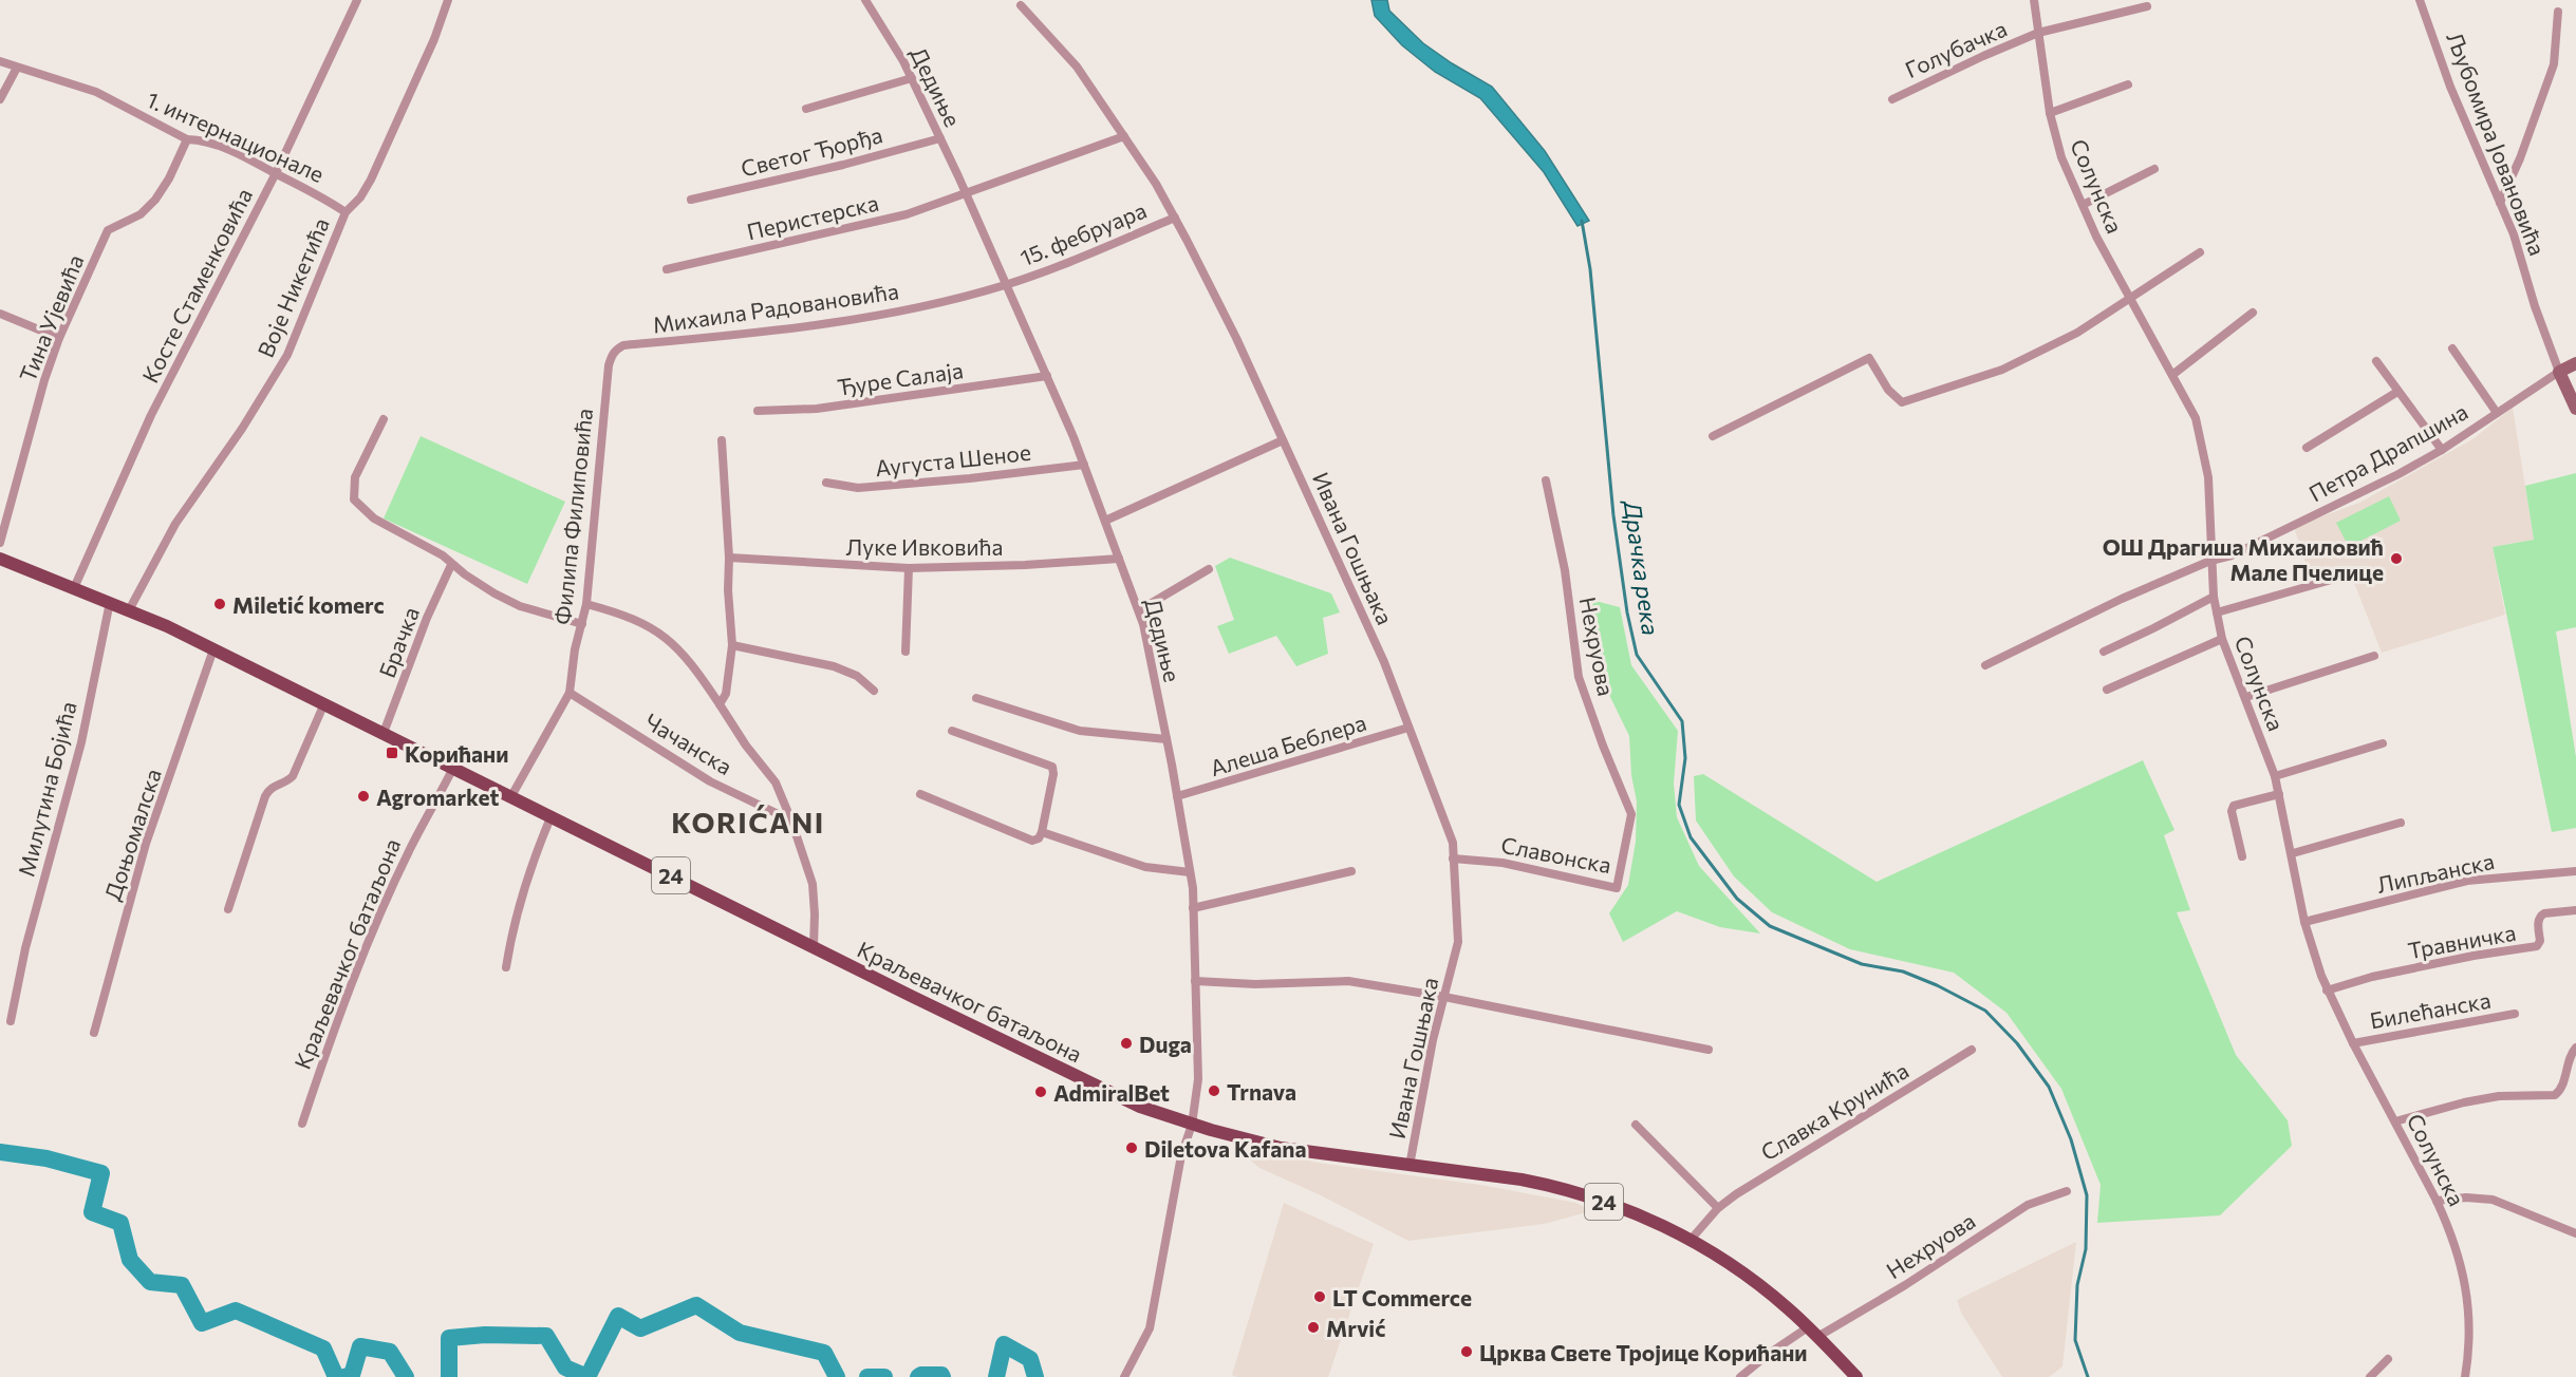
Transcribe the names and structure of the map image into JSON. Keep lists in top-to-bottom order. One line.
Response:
{"streets":{"main road":["24","Краљевачког батаљона"],"street":["Голубачка","Дедиње","1. интернационале","Љубомира Јовановића","Светог Ђорђа","Солунска","Перистерска","15. фебруара","Косте Стаменковића","Воје Никетића","Михаила Радовановића","Тина Ујевића","Ђуре Салаја","Петра Драпшина","Аугуста Шеное","Филипа Филиповића","Луке Ивковића","Ивана Гошњака","Брачка","Нехруова","Чачанска","Алеша Беблера","Милутина Бојића","Доњомалска","Славонска","Липљанска","Травничка","Билећанска","Славка Крунића"]},"crossings":[["Голубачка","Солунска"],["Дедиње","Светог Ђорђа"],["Дедиње","Перистерска"],["Дедиње","15. фебруара"],["Дедиње","Михаила Радовановића"],["Дедиње","Ђуре Салаја"],["Дедиње","Аугуста Шеное"],["Дедиње","Луке Ивковића"],["Дедиње","Алеша Беблера"],["Дедиње","Краљевачког батаљона"],["1. интернационале","Косте Стаменковића"],["1. интернационале","Воје Никетића"],["1. интернационале","Тина Ујевића"],["Љубомира Јовановића","Петра Драпшина"],["Солунска","Петра Драпшина"],["Солунска","Липљанска"],["Солунска","Травничка"],["Солунска","Билећанска"],["15. фебруара","Михаила Радовановића"],["15. фебруара","Ивана Гошњака"],["Косте Стаменковића","Краљевачког батаљона"],["Воје Никетића","Краљевачког батаљона"],["Михаила Радовановића","Филипа Филиповића"],["Филипа Филиповића","Чачанска"],["Филипа Филиповића","Краљевачког батаљона"],["Ивана Гошњака","Алеша Беблера"],["Ивана Гошњака","Славонска"],["Ивана Гошњака","Краљевачког батаљона"],["Брачка","Краљевачког батаљона"],["Нехруова","Славонска"],["Нехруова","Краљевачког батаљона"],["Милутина Бојића","Краљевачког батаљона"],["Доњомалска","Краљевачког батаљона"],["Краљевачког батаљона","Славка Крунића"]],"districts":["KORIĆANI"],"water":["Драчка река"],"places":{"other":["ОШ Драгиша Михаиловић Мале Пчелице","Miletić komerc","Agromarket","Duga","Trnava","AdmiralBet","Diletova Kafana","LT Commerce","Mrvić","Црква Свете Тројице Корићани"],"transit":["Корићани"]}}
